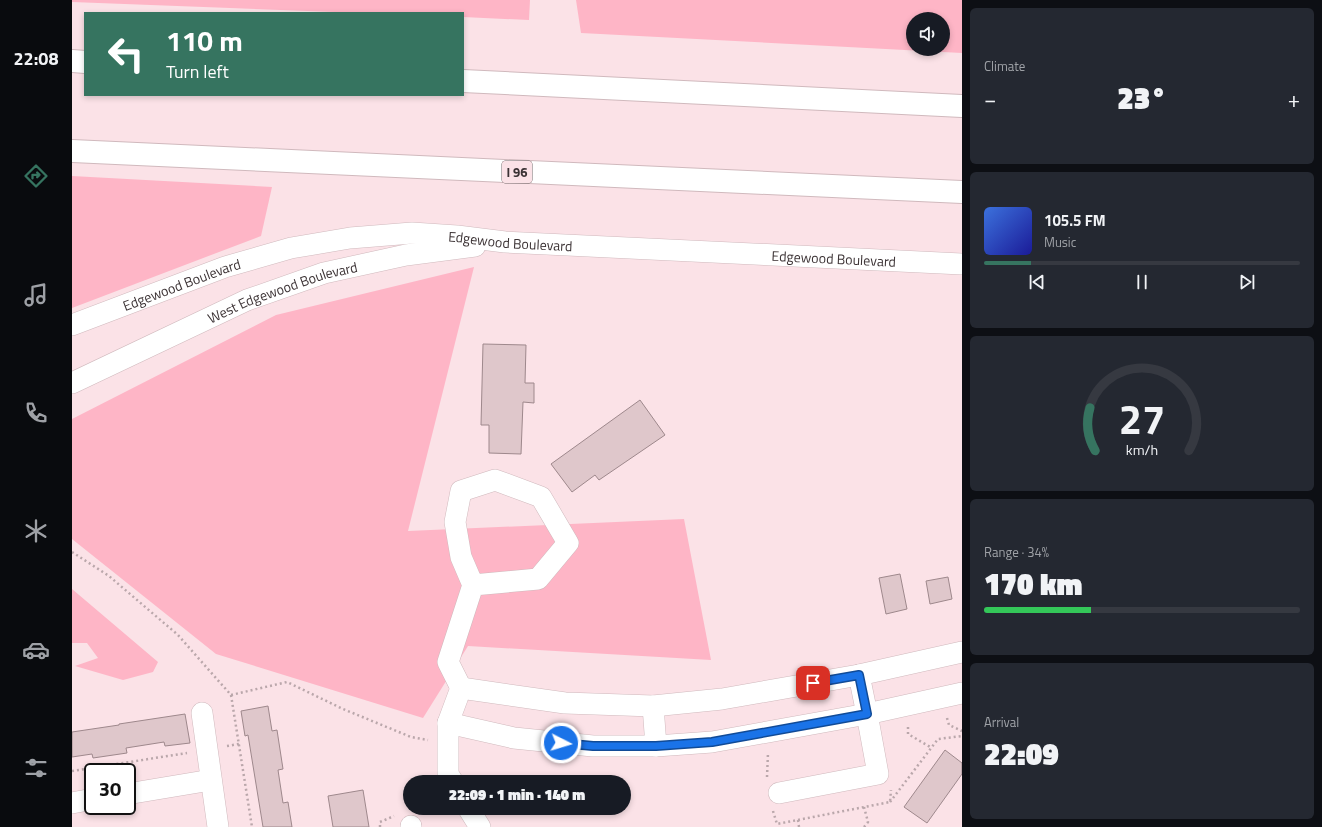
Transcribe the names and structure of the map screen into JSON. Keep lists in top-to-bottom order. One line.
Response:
{"streets":{"highway":["I 96"],"street":["Edgewood Boulevard","West Edgewood Boulevard"]},"crossings":[["Edgewood Boulevard","West Edgewood Boulevard"]],"page":{"tabs":"22:08","tile":["Climate",["Range · 34%","170 km"],["Arrival","22:09"]],"turn":["110 m","Turn left"],"heat":["−","23°","+"],"song":["105.5 FM","Music"],"limit":"30","trip":"22:09 · 1 min · 140 m","gauge":["27","km/h"]}}
